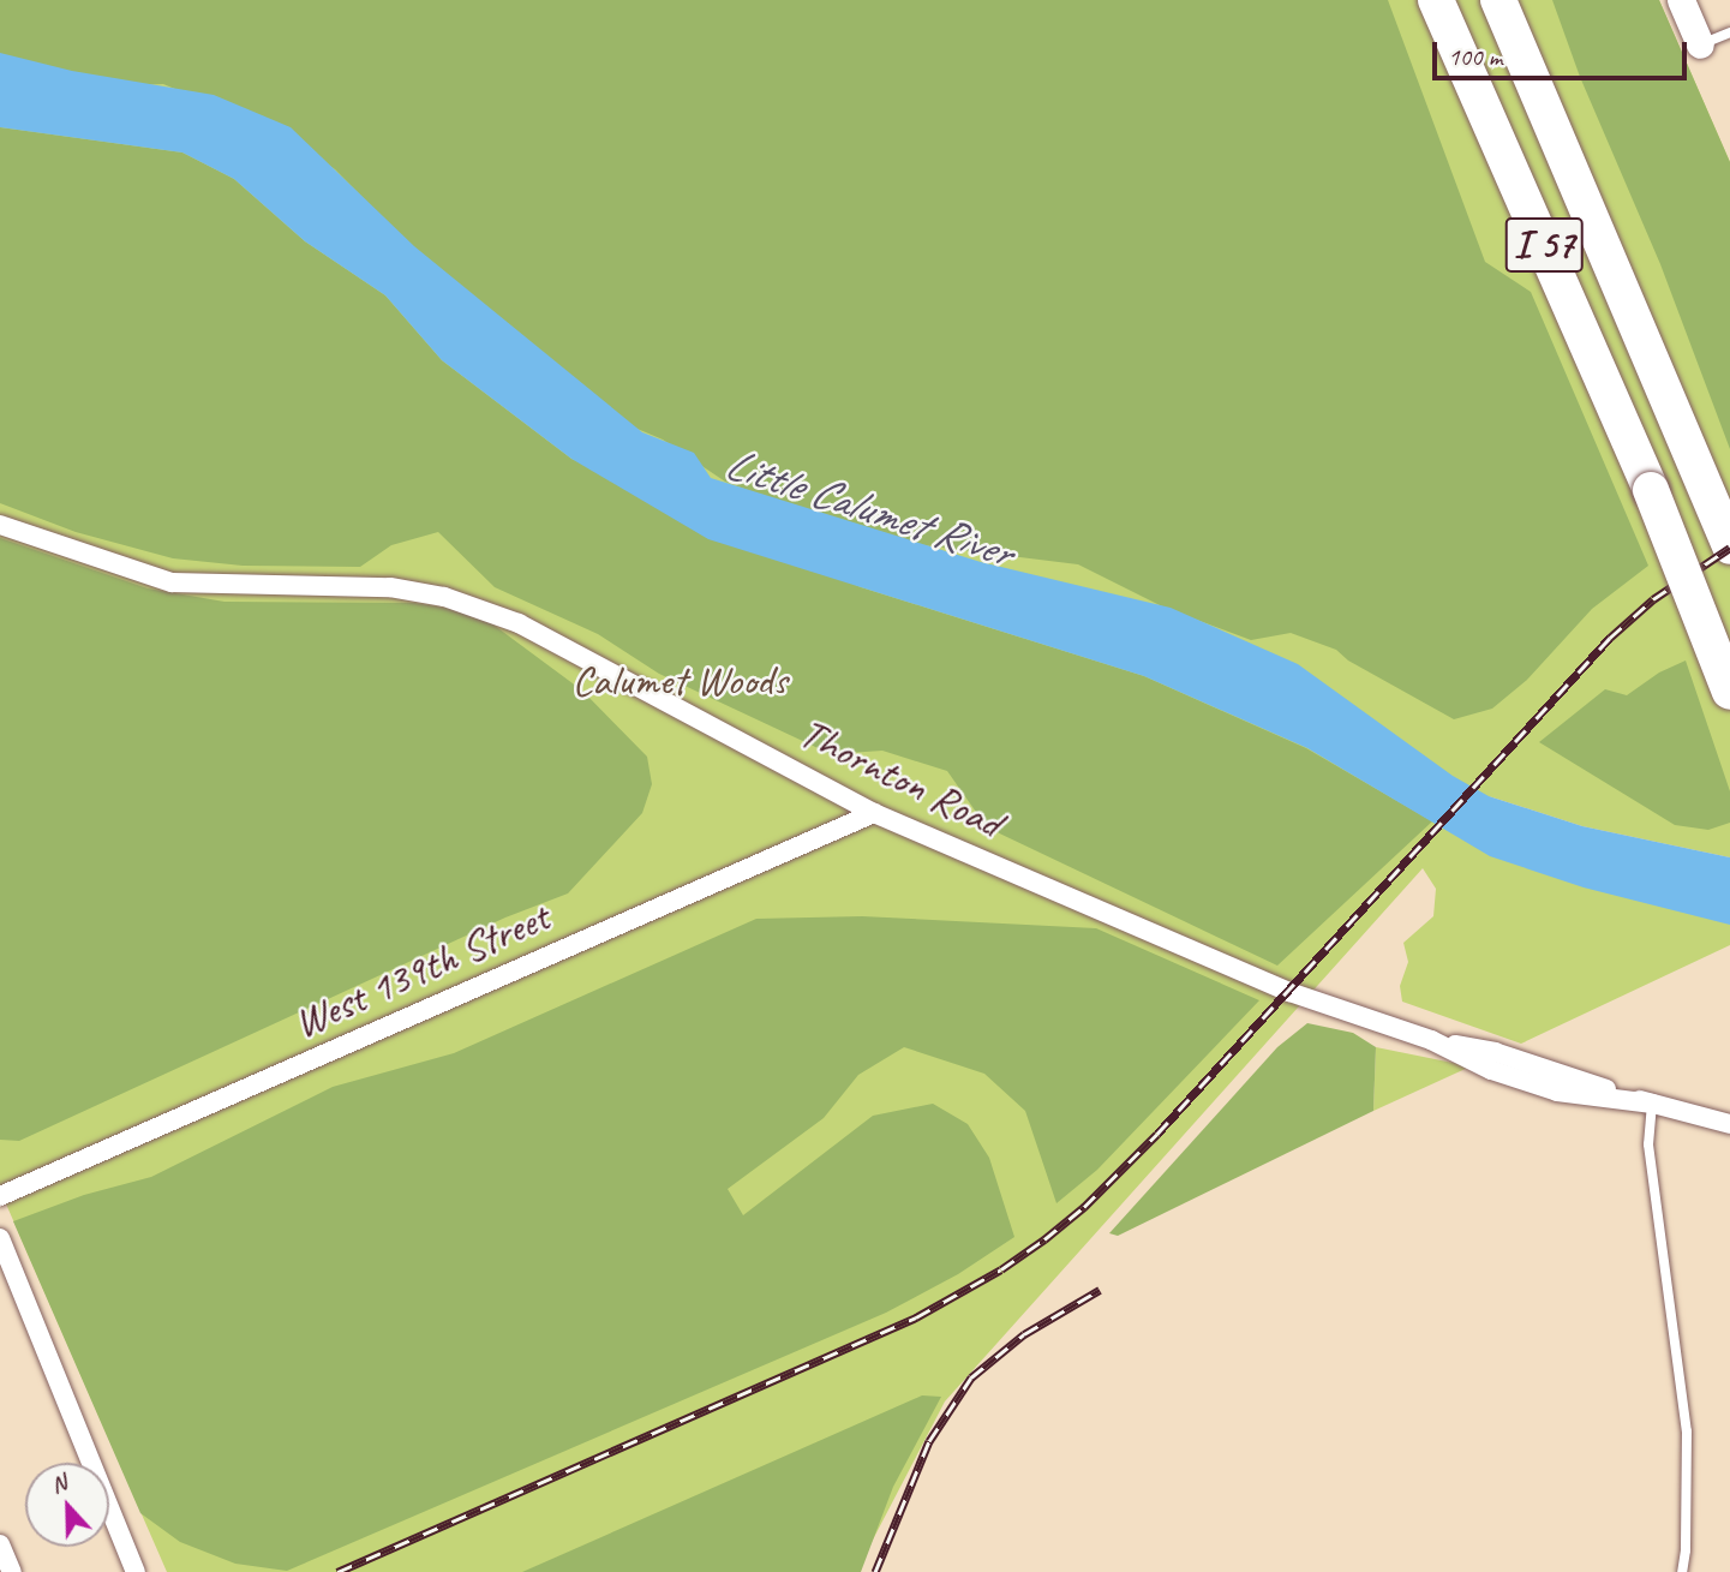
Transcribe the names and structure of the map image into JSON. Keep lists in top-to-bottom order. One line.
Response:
{"streets":{"highway":["I 57"],"street":["Thornton Road","West 139th Street"]},"crossings":[["Thornton Road","West 139th Street"]],"water":["Little Calumet River"],"parks":["Calumet Woods"],"scale_bar":"100 m","north":"top"}
